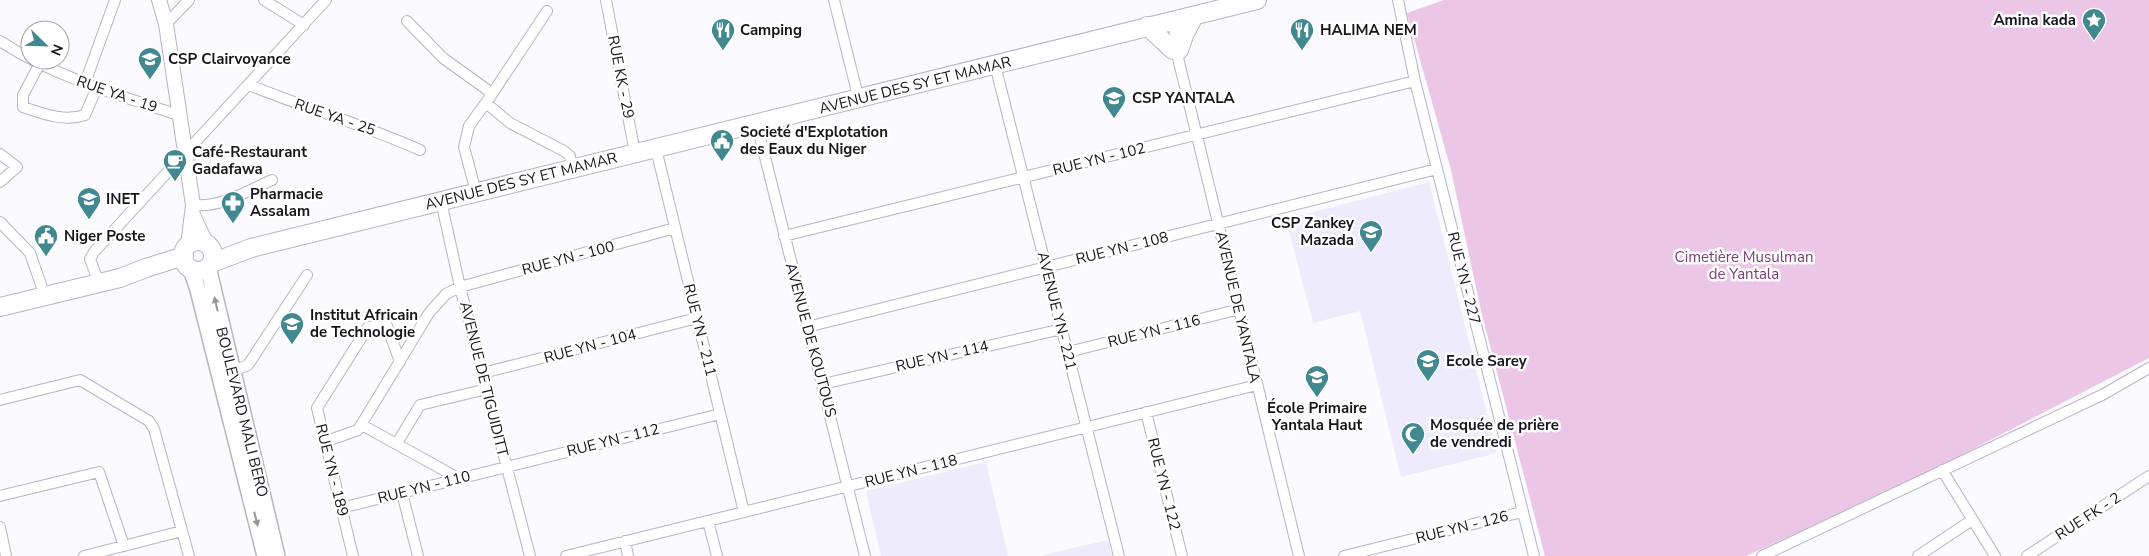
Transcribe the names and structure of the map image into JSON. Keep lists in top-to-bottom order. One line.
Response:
{"streets":{"highway":["AVENUE DES SY ET MAMAR"],"main road":["BOULEVARD MALI BERO"],"street":["RUE KK - 29","RUE YA - 19","RUE YA - 25","RUE YN - 102","RUE YN - 108","RUE YN - 100","RUE YN - 227","AVENUE DE YANTALA","AVENUE YN- 221","RUE YN - 211","RUE YN - 116","AVENUE DE KOUTOUS","RUE YN - 104","RUE YN - 114","AVENUE DE TIGUIDITT","RUE YN - 112","RUE YN - 189","RUE YN - 118","RUE YN - 122","RUE YN - 110","RUE FK - 2","RUE YN - 126"]},"crossings":[["RUE KK - 29","AVENUE DES SY ET MAMAR"],["AVENUE DES SY ET MAMAR","AVENUE DE YANTALA"],["AVENUE DES SY ET MAMAR","AVENUE YN- 221"],["AVENUE DES SY ET MAMAR","RUE YN - 211"],["AVENUE DES SY ET MAMAR","AVENUE DE KOUTOUS"],["AVENUE DES SY ET MAMAR","AVENUE DE TIGUIDITT"],["AVENUE DES SY ET MAMAR","BOULEVARD MALI BERO"],["RUE YN - 102","RUE YN - 227"],["RUE YN - 102","AVENUE DE YANTALA"],["RUE YN - 102","AVENUE YN- 221"],["RUE YN - 102","AVENUE DE KOUTOUS"],["RUE YN - 108","RUE YN - 227"],["RUE YN - 108","AVENUE DE YANTALA"],["RUE YN - 108","AVENUE YN- 221"],["RUE YN - 108","AVENUE DE KOUTOUS"],["RUE YN - 100","RUE YN - 211"],["RUE YN - 100","AVENUE DE TIGUIDITT"],["RUE YN - 100","RUE YN - 189"],["RUE YN - 227","RUE YN - 126"],["AVENUE DE YANTALA","RUE YN - 116"],["AVENUE DE YANTALA","RUE YN - 118"],["AVENUE YN- 221","RUE YN - 116"],["AVENUE YN- 221","RUE YN - 114"],["AVENUE YN- 221","RUE YN - 118"],["RUE YN - 211","RUE YN - 104"],["RUE YN - 211","RUE YN - 112"],["RUE YN - 211","RUE YN - 118"],["AVENUE DE KOUTOUS","RUE YN - 114"],["AVENUE DE KOUTOUS","RUE YN - 118"],["RUE YN - 104","AVENUE DE TIGUIDITT"],["AVENUE DE TIGUIDITT","RUE YN - 112"],["AVENUE DE TIGUIDITT","RUE YN - 110"],["RUE YN - 112","RUE YN - 110"],["RUE YN - 189","RUE YN - 110"],["RUE YN - 118","RUE YN - 122"]],"parks":["Cimetière Musulman de Yantala"],"places":{"place":["Amina kada"],"restaurant":["Camping","HALIMA NEM"],"school or university":["CSP Clairvoyance","CSP YANTALA","INET","CSP Zankey Mazada","Institut Africain de Technologie","Ecole Sarey","École Primaire Yantala Haut"],"public building":["Societé d'Explotation des Eaux du Niger","Niger Poste"],"cafe":["Café-Restaurant Gadafawa"],"pharmacy":["Pharmacie Assalam"],"mosque":["Mosquée de prière de vendredi"]},"north":"bottom right"}
